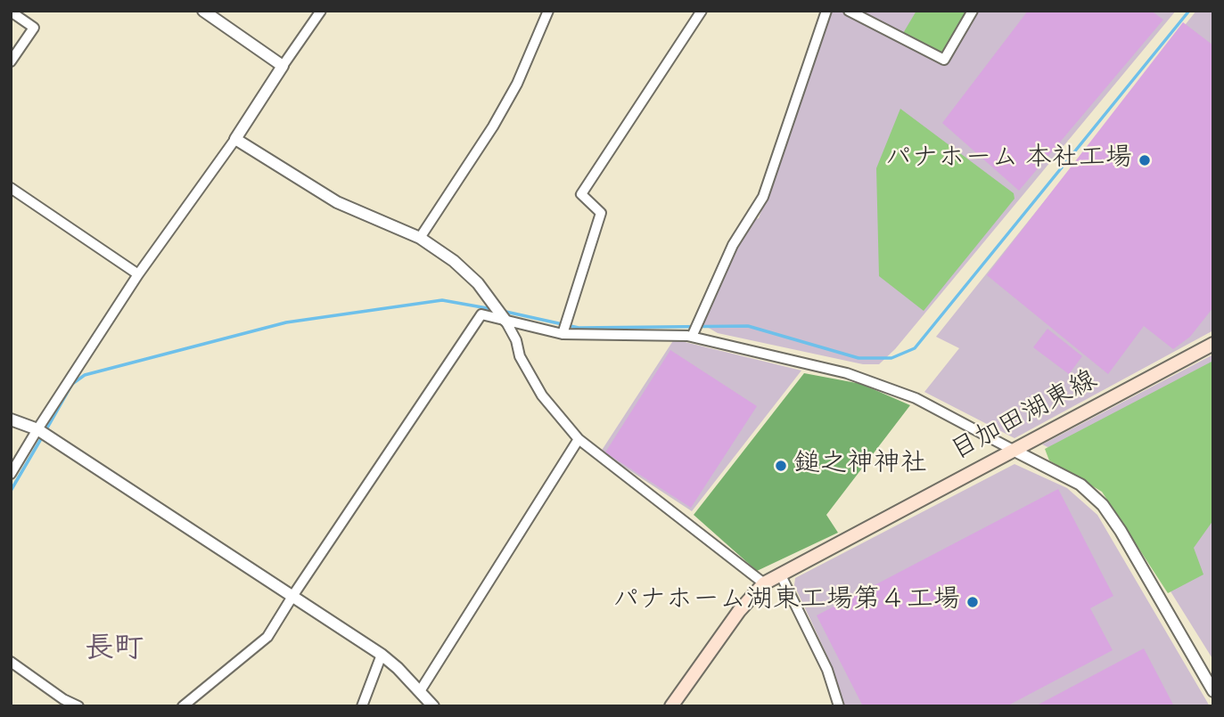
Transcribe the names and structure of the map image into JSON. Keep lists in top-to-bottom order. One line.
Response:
{"streets":{"main road":["目加田湖東線"]},"districts":["長町"],"places":["パナホーム 本社工場","鎚之神神社","パナホーム湖東工場第４工場"]}
